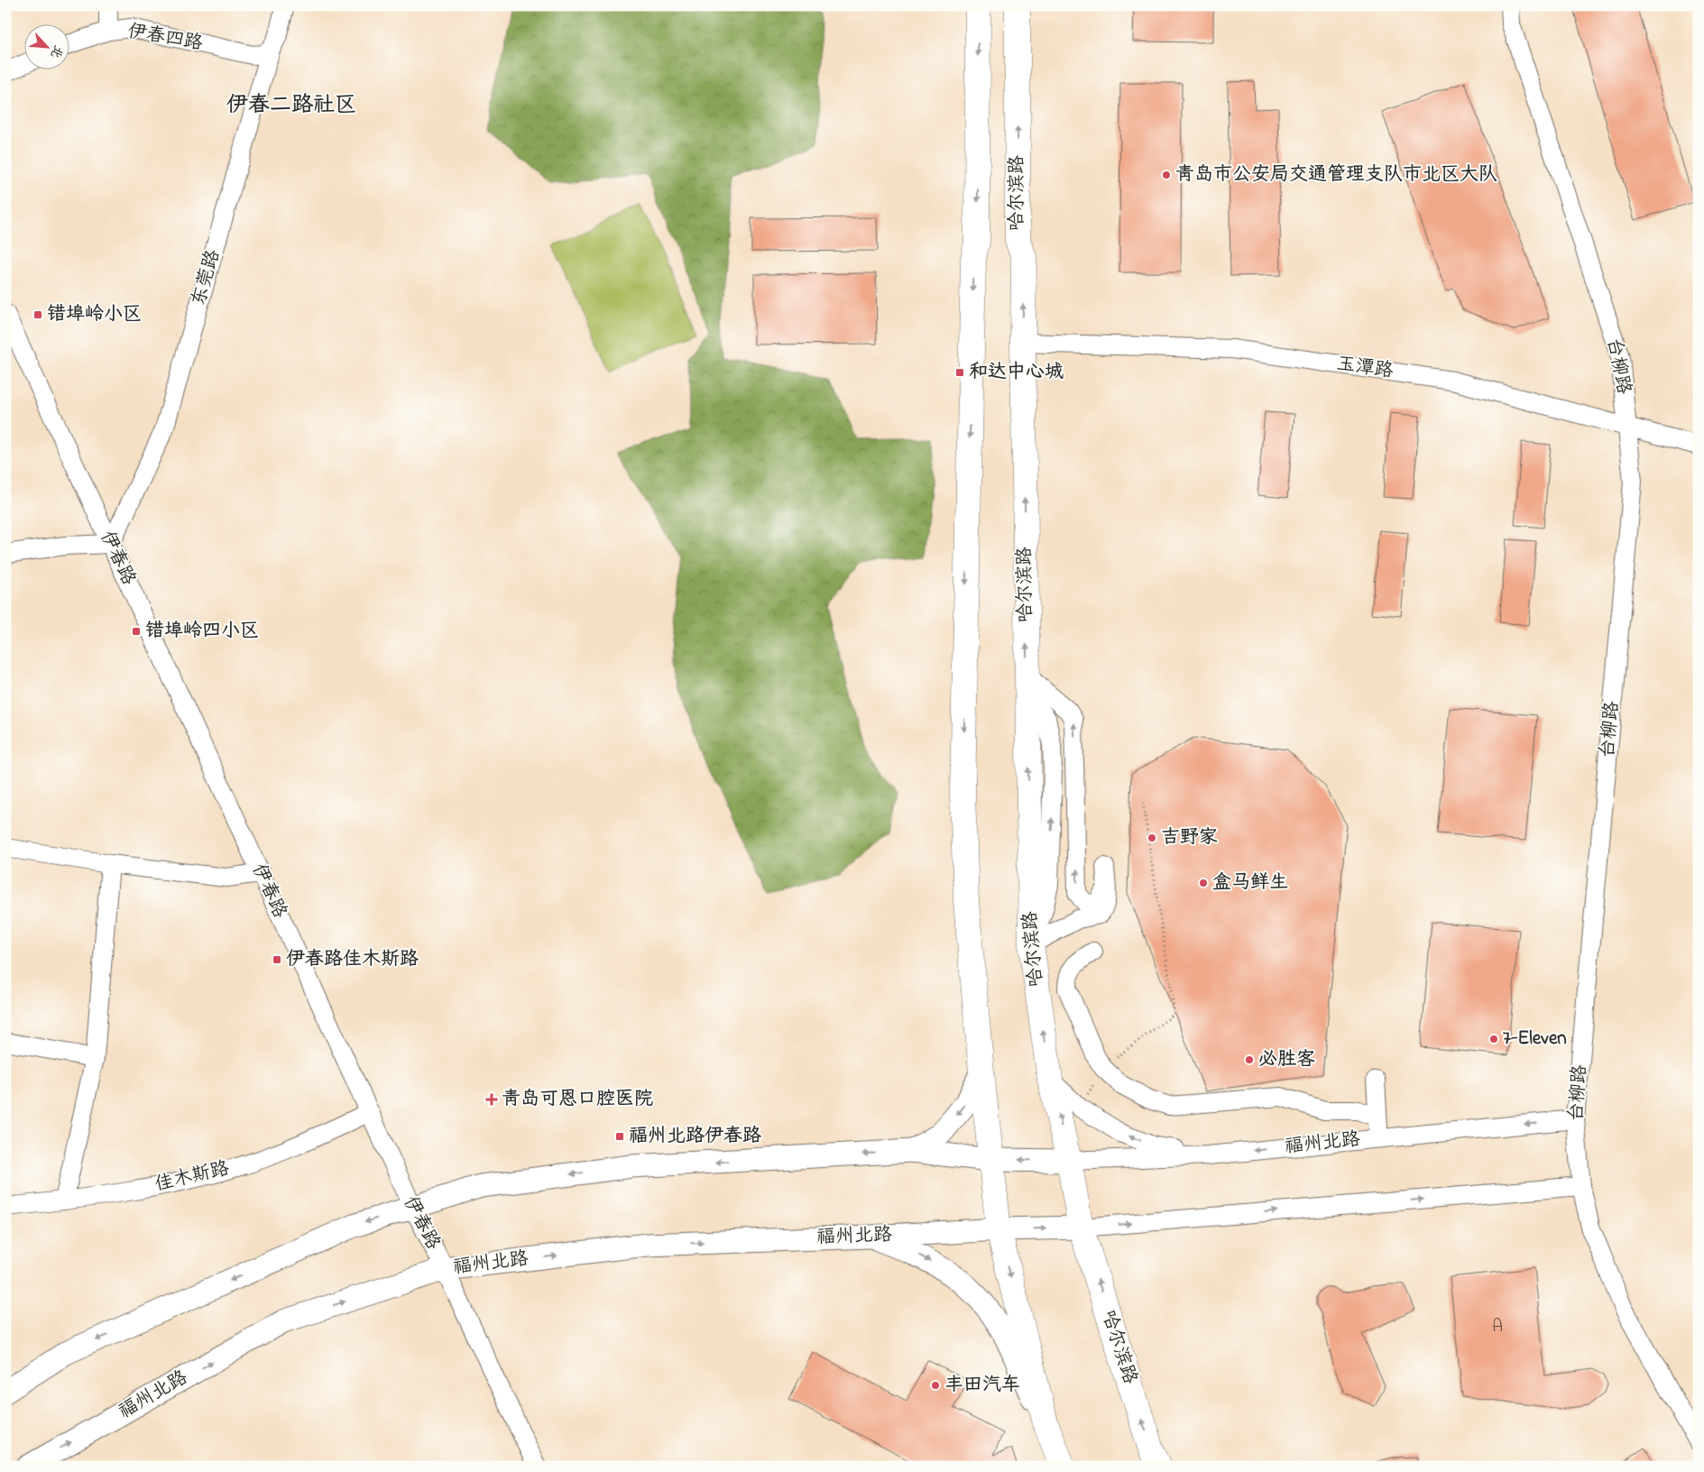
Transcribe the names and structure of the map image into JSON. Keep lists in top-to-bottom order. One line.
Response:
{"streets":{"highway":["哈尔滨路"],"main road":["福州北路"],"street":["伊春四路","东莞路","台柳路","玉潭路","伊春路","佳木斯路"]},"crossings":[["伊春四路","东莞路"],["哈尔滨路","玉潭路"],["哈尔滨路","福州北路"],["东莞路","伊春路"],["台柳路","玉潭路"],["台柳路","福州北路"],["伊春路","福州北路"],["伊春路","佳木斯路"]],"districts":["伊春二路社区"],"places":{"other":["青岛市公安局交通管理支队市北区大队","吉野家","盒马鲜生","7-Eleven","必胜客","丰田汽车"],"transit":["错埠岭小区","和达中心城","错埠岭四小区","伊春路佳木斯路","福州北路伊春路"],"health":["青岛可恩口腔医院"]},"house_numbers":["A"],"north":"bottom right"}
